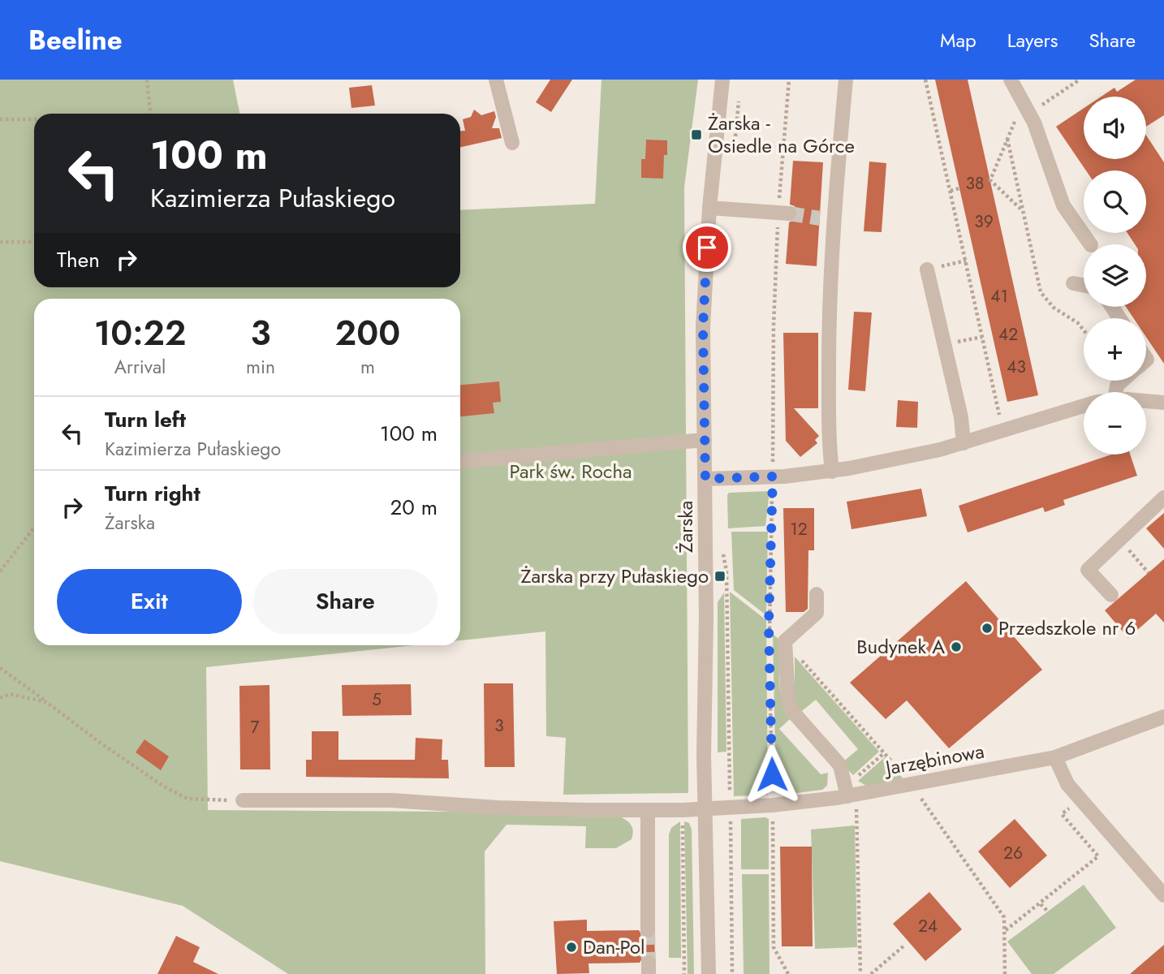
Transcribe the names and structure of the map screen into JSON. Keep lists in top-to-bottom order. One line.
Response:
{"streets":{"street":["Żarska","Jarzębinowa"]},"crossings":[["Żarska","Jarzębinowa"]],"parks":["Park św. Rocha"],"places":{"transit":["Żarska - Osiedle na Górce","Żarska przy Pułaskiego"],"other":["Przedszkole nr 6","Budynek A","Dan-Pol"]},"house_numbers":["38","39","41","42","43","12","5","3","7","26","24"],"page":{"header":"Beeline","nav":["Map","Layers","Share"],"map_buttons":["+","−"],"turn":["100 m","Kazimierza Pułaskiego"],"then":"Then","eta":["10:22","Arrival","3","min","200","m"],"list":[{"name":"Turn left","note":"Kazimierza Pułaskiego","value":"100 m"},{"name":"Turn right","note":"Żarska","value":"20 m"}],"buttons":["Exit","Share"]}}
